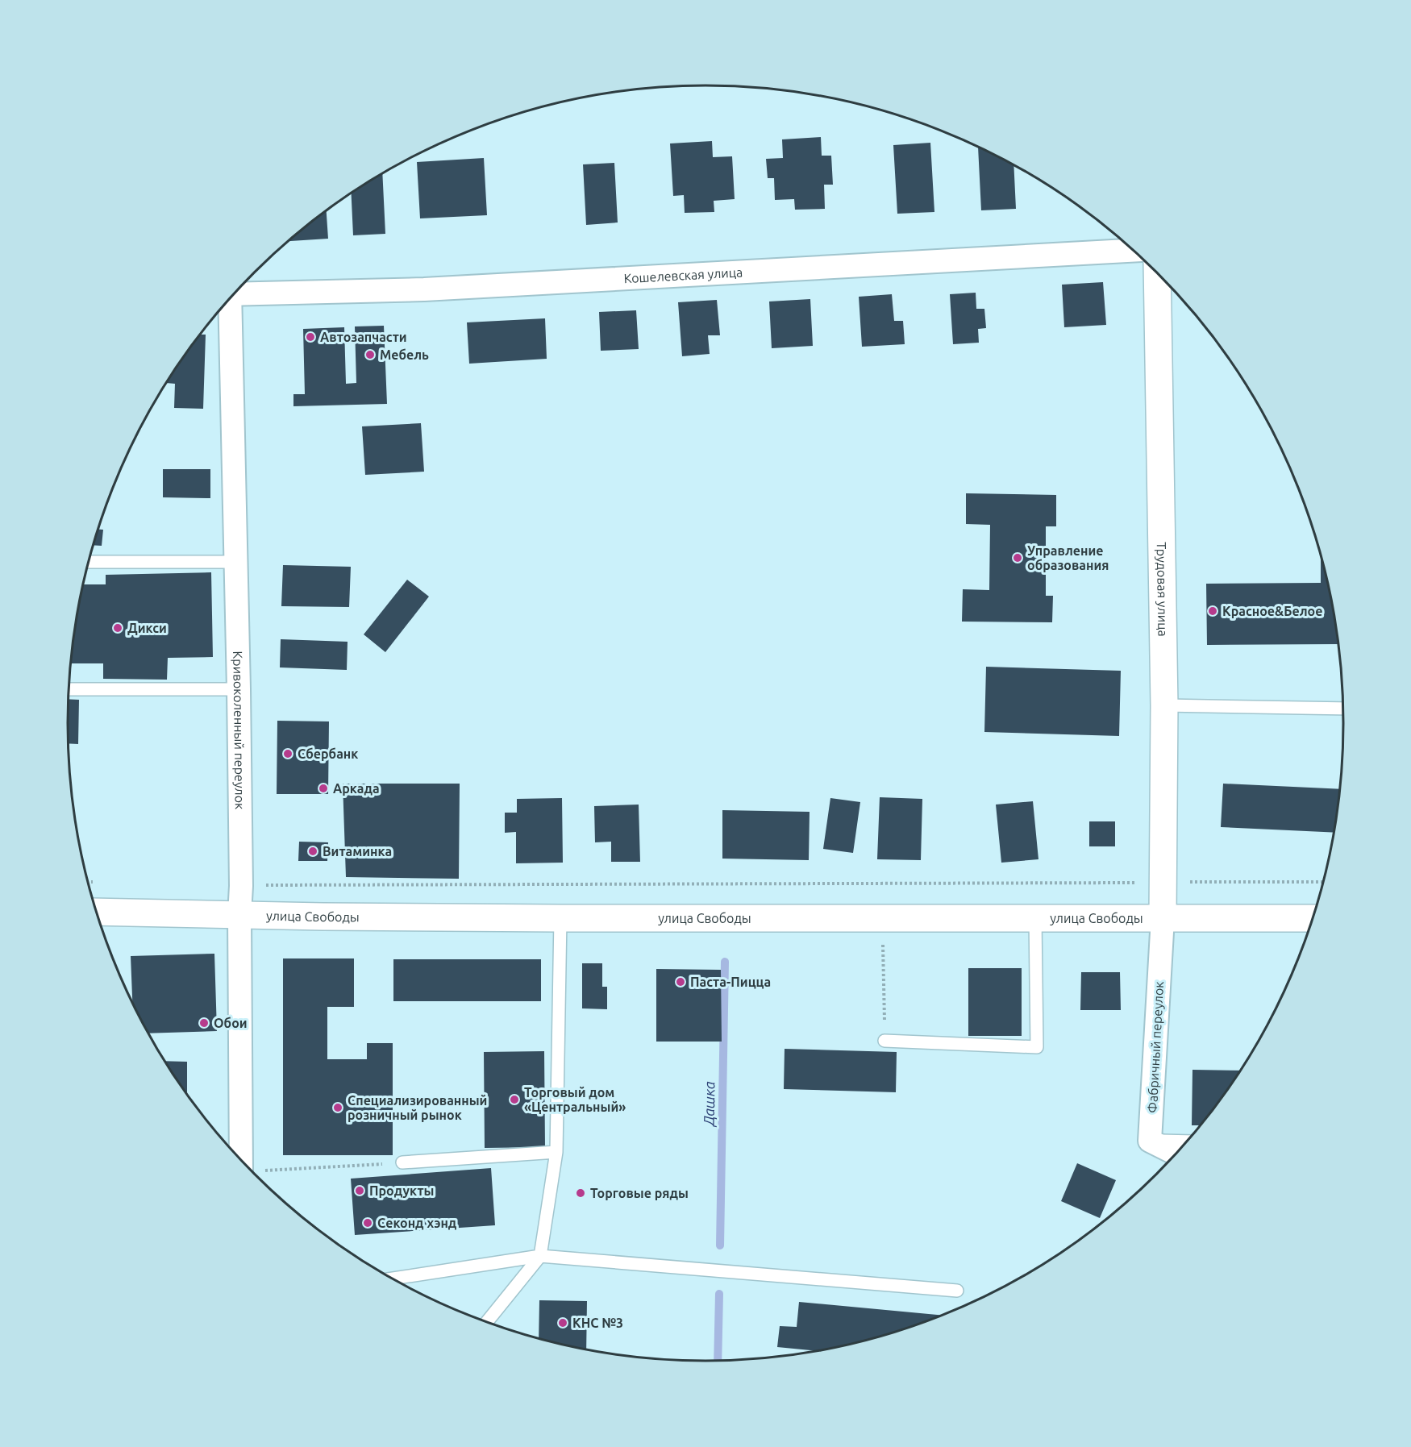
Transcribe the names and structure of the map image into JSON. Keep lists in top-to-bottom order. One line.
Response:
{"streets":{"main road":["Трудовая улица","улица Свободы"],"street":["Кошелевская улица","Кривоколенный переулок","Фабричный переулок"]},"crossings":[["Трудовая улица","улица Свободы"],["Трудовая улица","Фабричный переулок"],["Кривоколенный переулок","улица Свободы"],["улица Свободы","Фабричный переулок"]],"water":["Дашка"],"places":["Автозапчасти","Мебель","Управление образования","Красное&Белое","Дикси","Сбербанк","Аркада","Витаминка","Паста-Пицца","Обои","Торговый дом «Центральный»","Специализированный розничный рынок","Продукты","Торговые ряды","Секонд хэнд","КНС №3"]}
